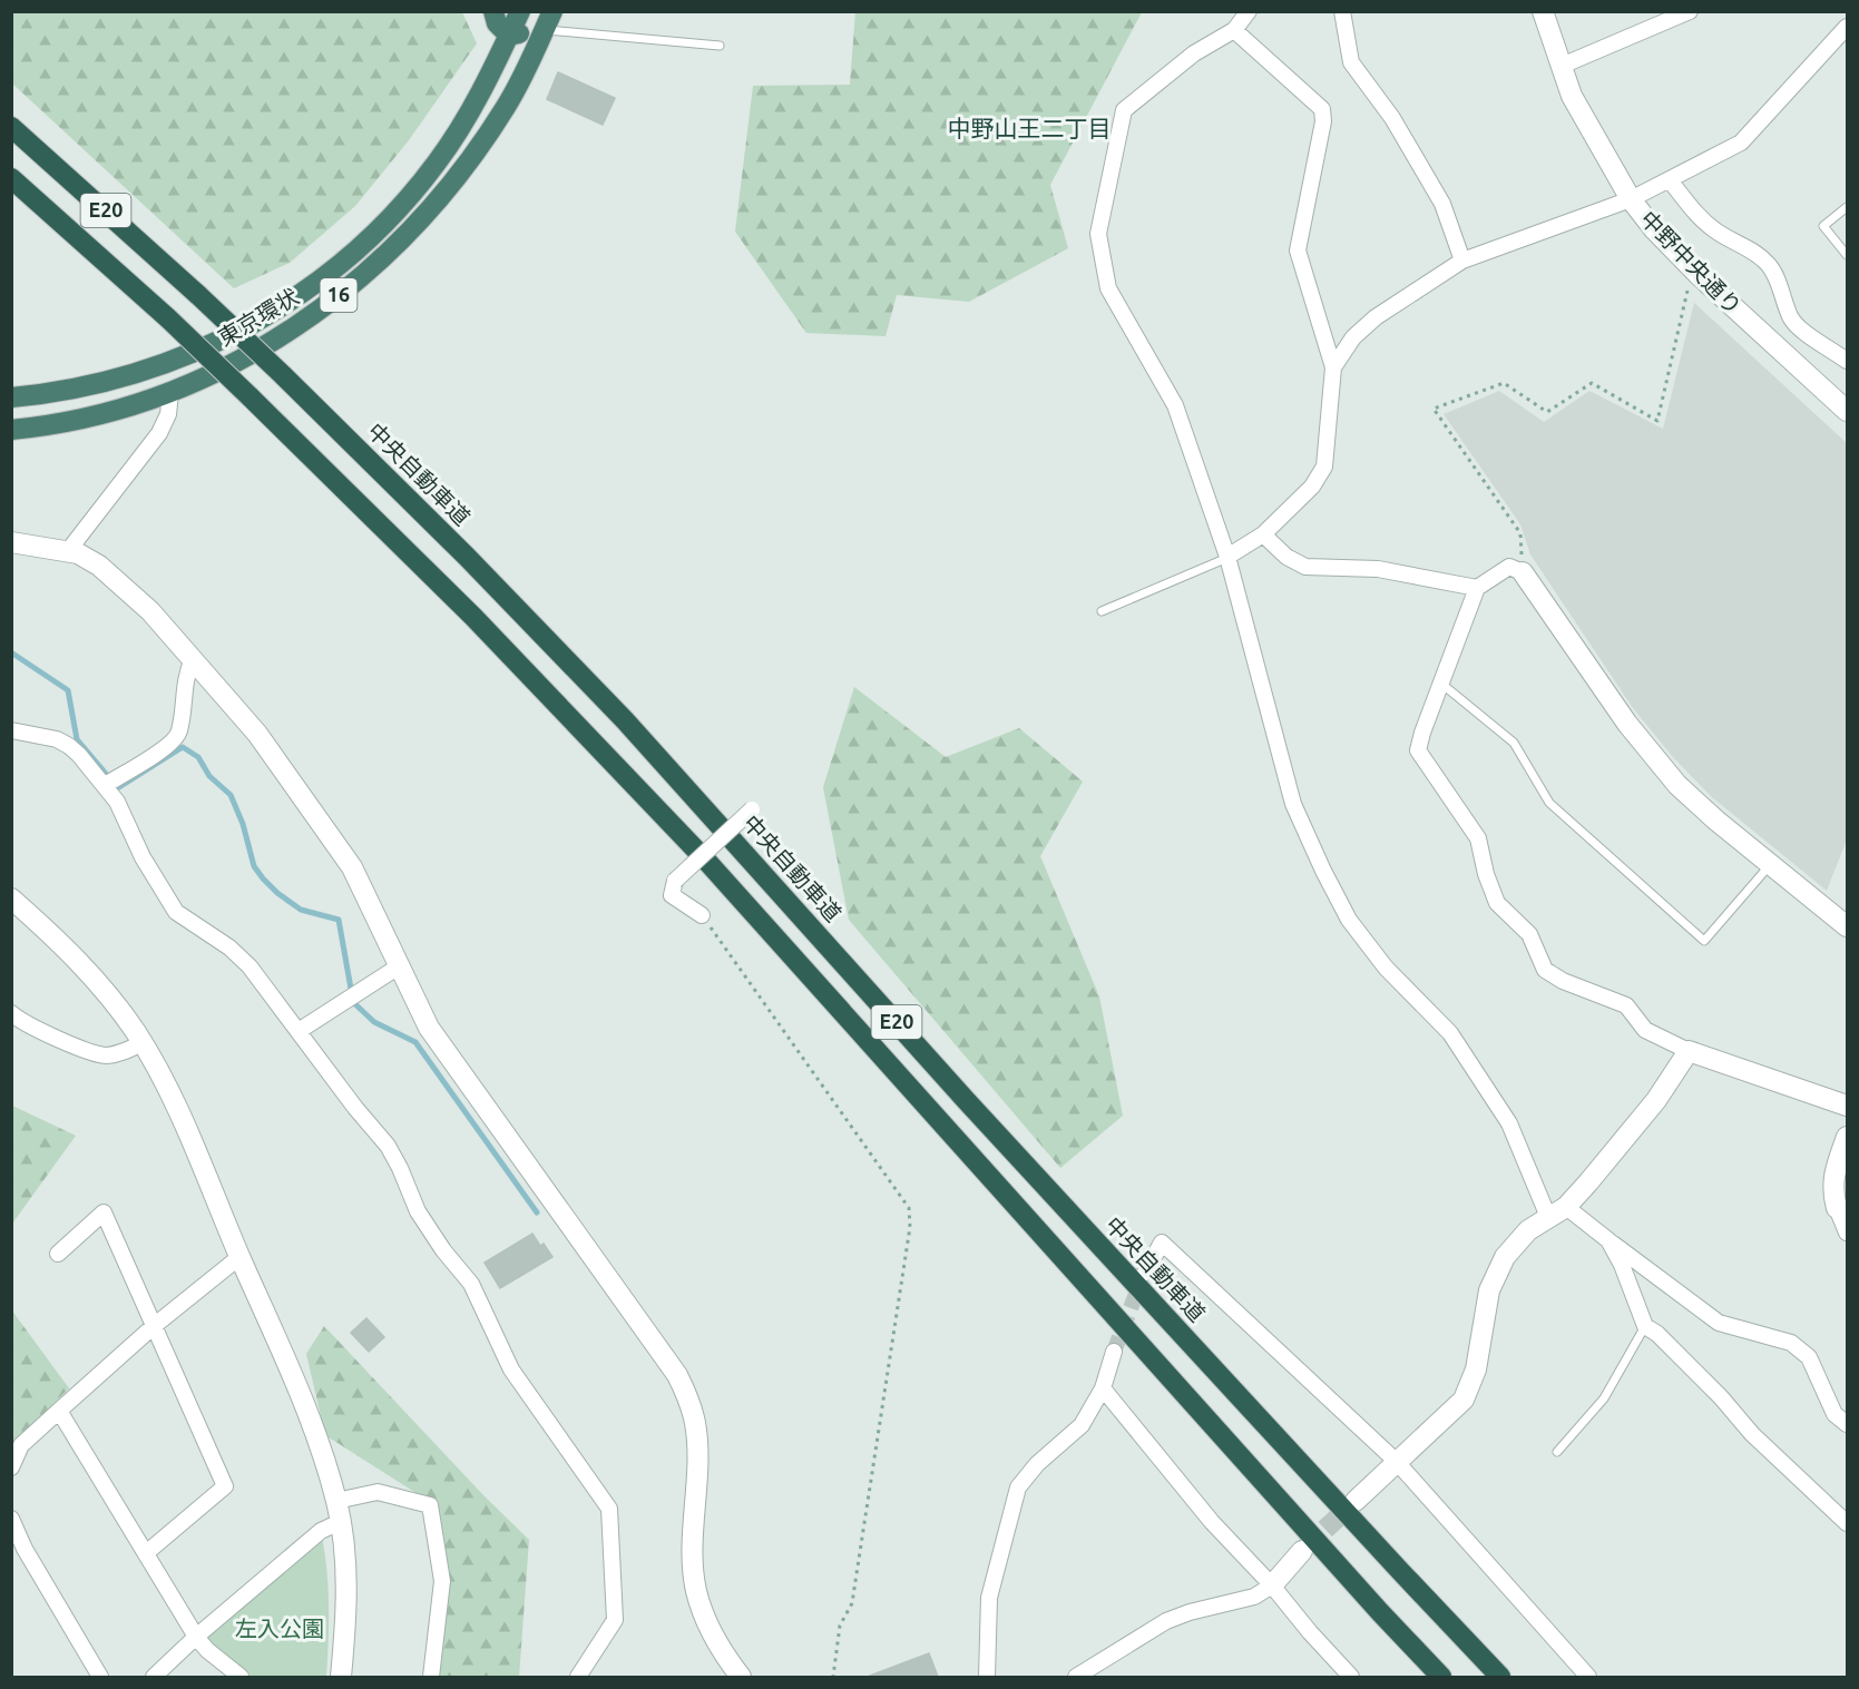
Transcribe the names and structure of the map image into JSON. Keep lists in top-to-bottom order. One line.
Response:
{"streets":{"highway":["E20","16","東京環状","中央自動車道"],"street":["中野中央通り"]},"districts":["中野山王二丁目"],"parks":["左入公園"]}
